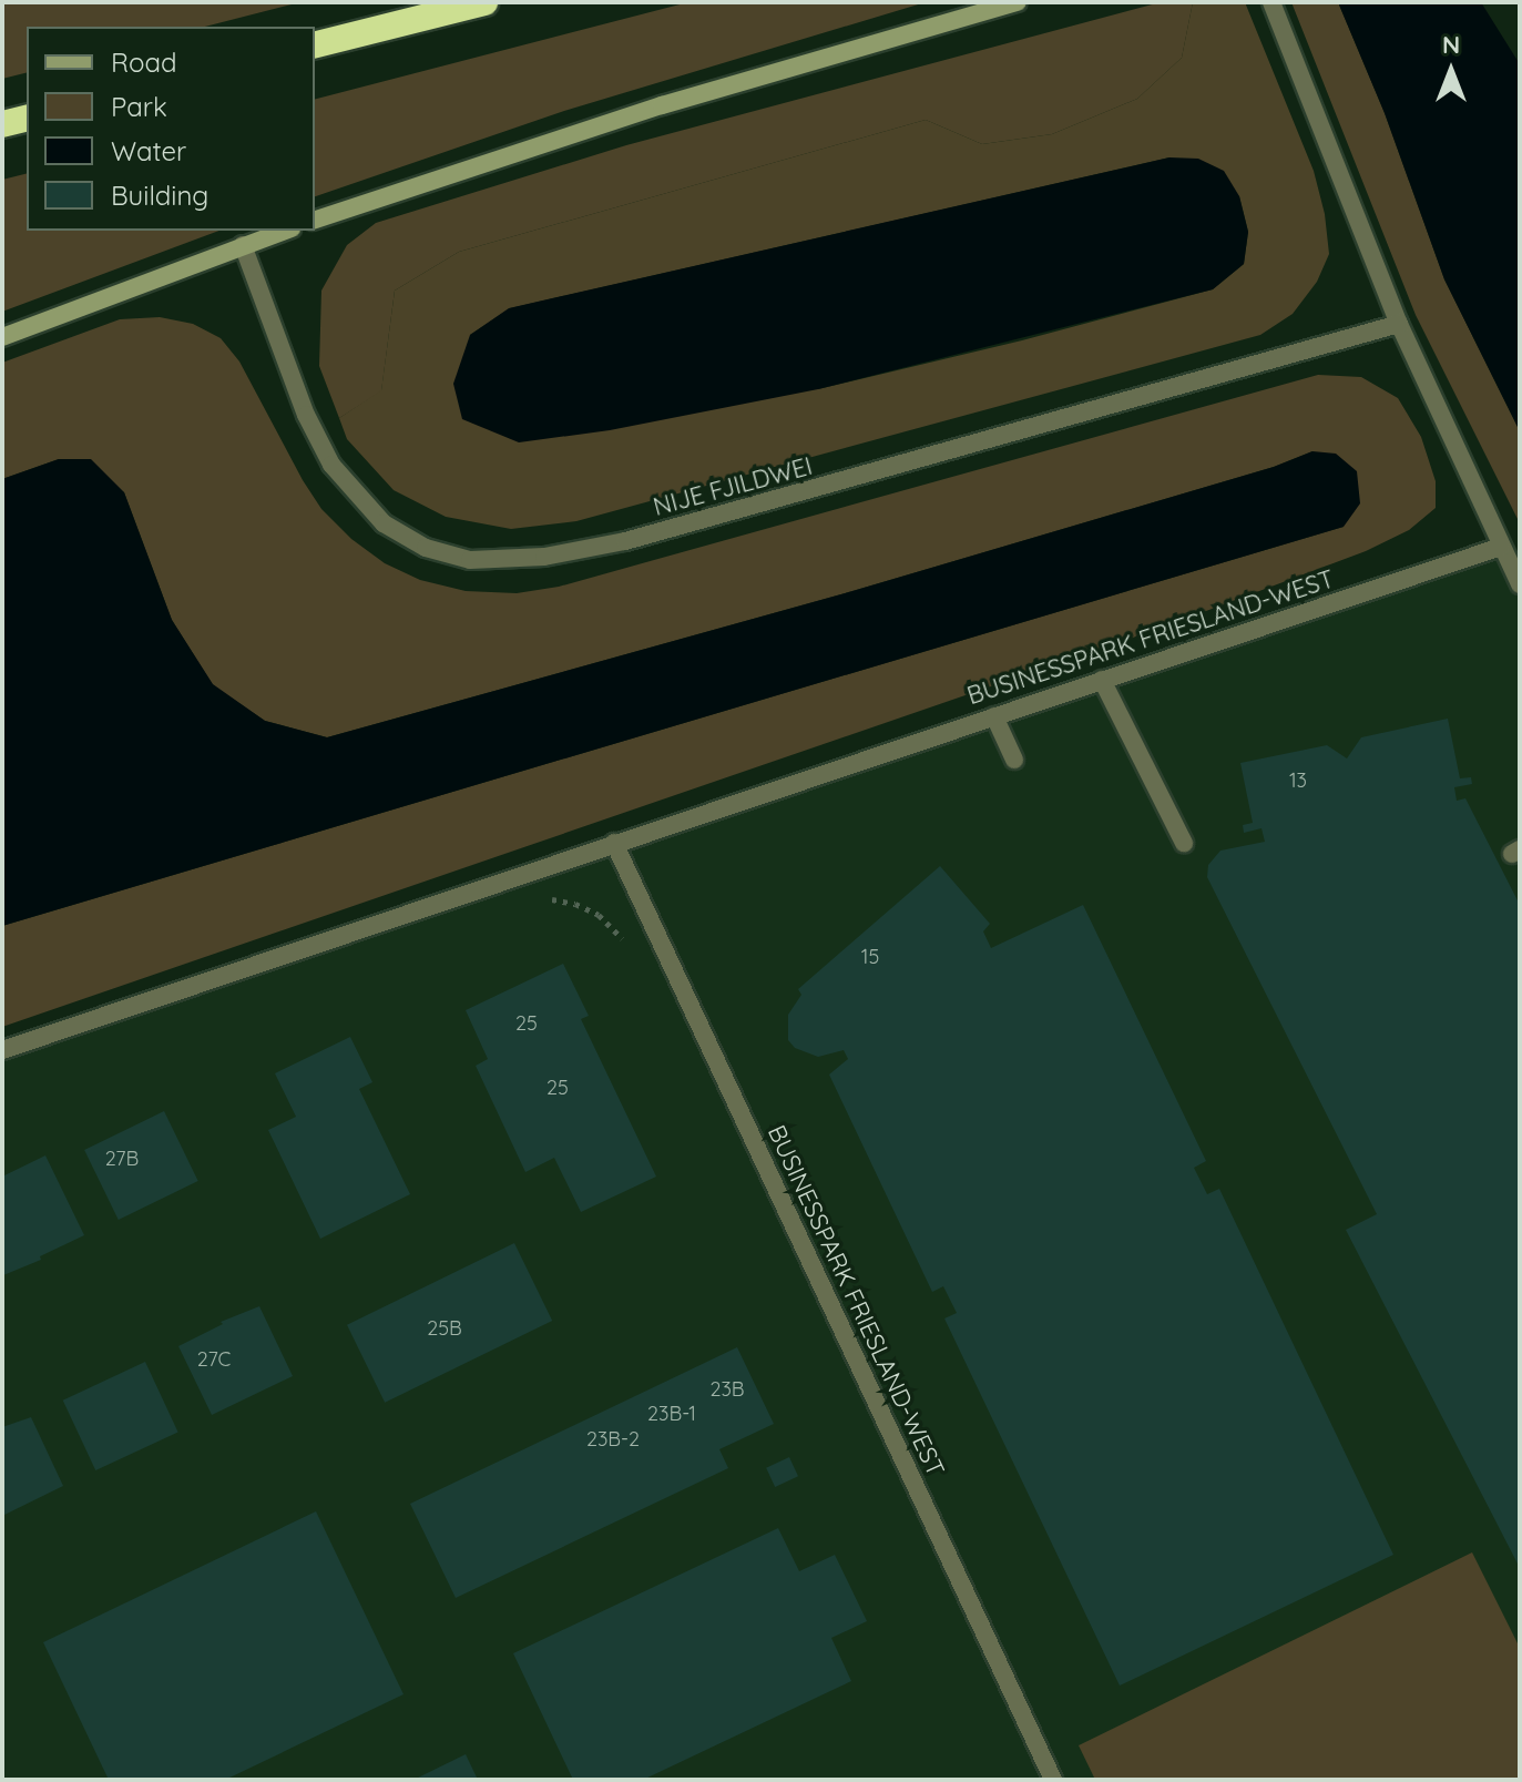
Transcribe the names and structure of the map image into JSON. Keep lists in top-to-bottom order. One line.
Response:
{"streets":{"street":["NIJE FJILDWEI","BUSINESSPARK FRIESLAND-WEST"]},"house_numbers":["13","15","25","25","27B","25B","27C","23B","23B-1","23B-2"],"legend":["Road","Park","Water","Building"],"north":"top"}
